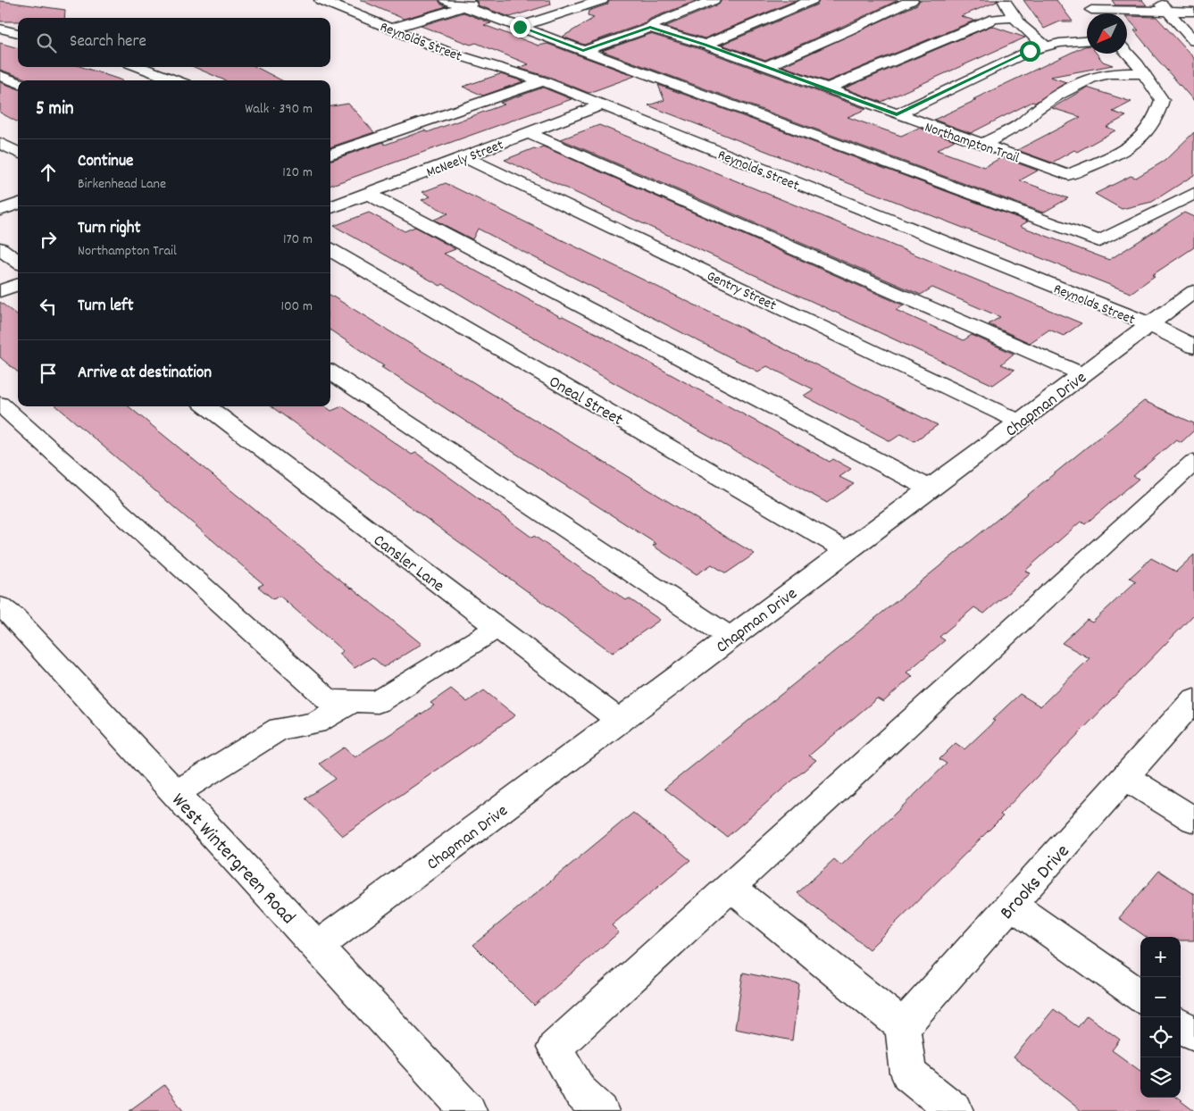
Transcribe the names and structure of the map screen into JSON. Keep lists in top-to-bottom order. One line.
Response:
{"streets":{"street":["Reynolds Street","Northampton Trail","McNeely Street","Gentry Street","Oneal Street","Chapman Drive","Cansler Lane","West Wintergreen Road","Brooks Drive"]},"crossings":[["Reynolds Street","McNeely Street"],["Reynolds Street","Chapman Drive"],["McNeely Street","Gentry Street"],["Gentry Street","Chapman Drive"],["Oneal Street","Chapman Drive"],["Chapman Drive","Cansler Lane"],["Chapman Drive","West Wintergreen Road"]],"north":"bottom left","page":{"search":"Search here","heading":["5 min","Walk · 390 m"],"list":[["Continue","Birkenhead Lane","120 m"],["Turn right","Northampton Trail","170 m"],["Turn left","100 m"],"Arrive at destination"],"map_buttons":["+","−"]}}
